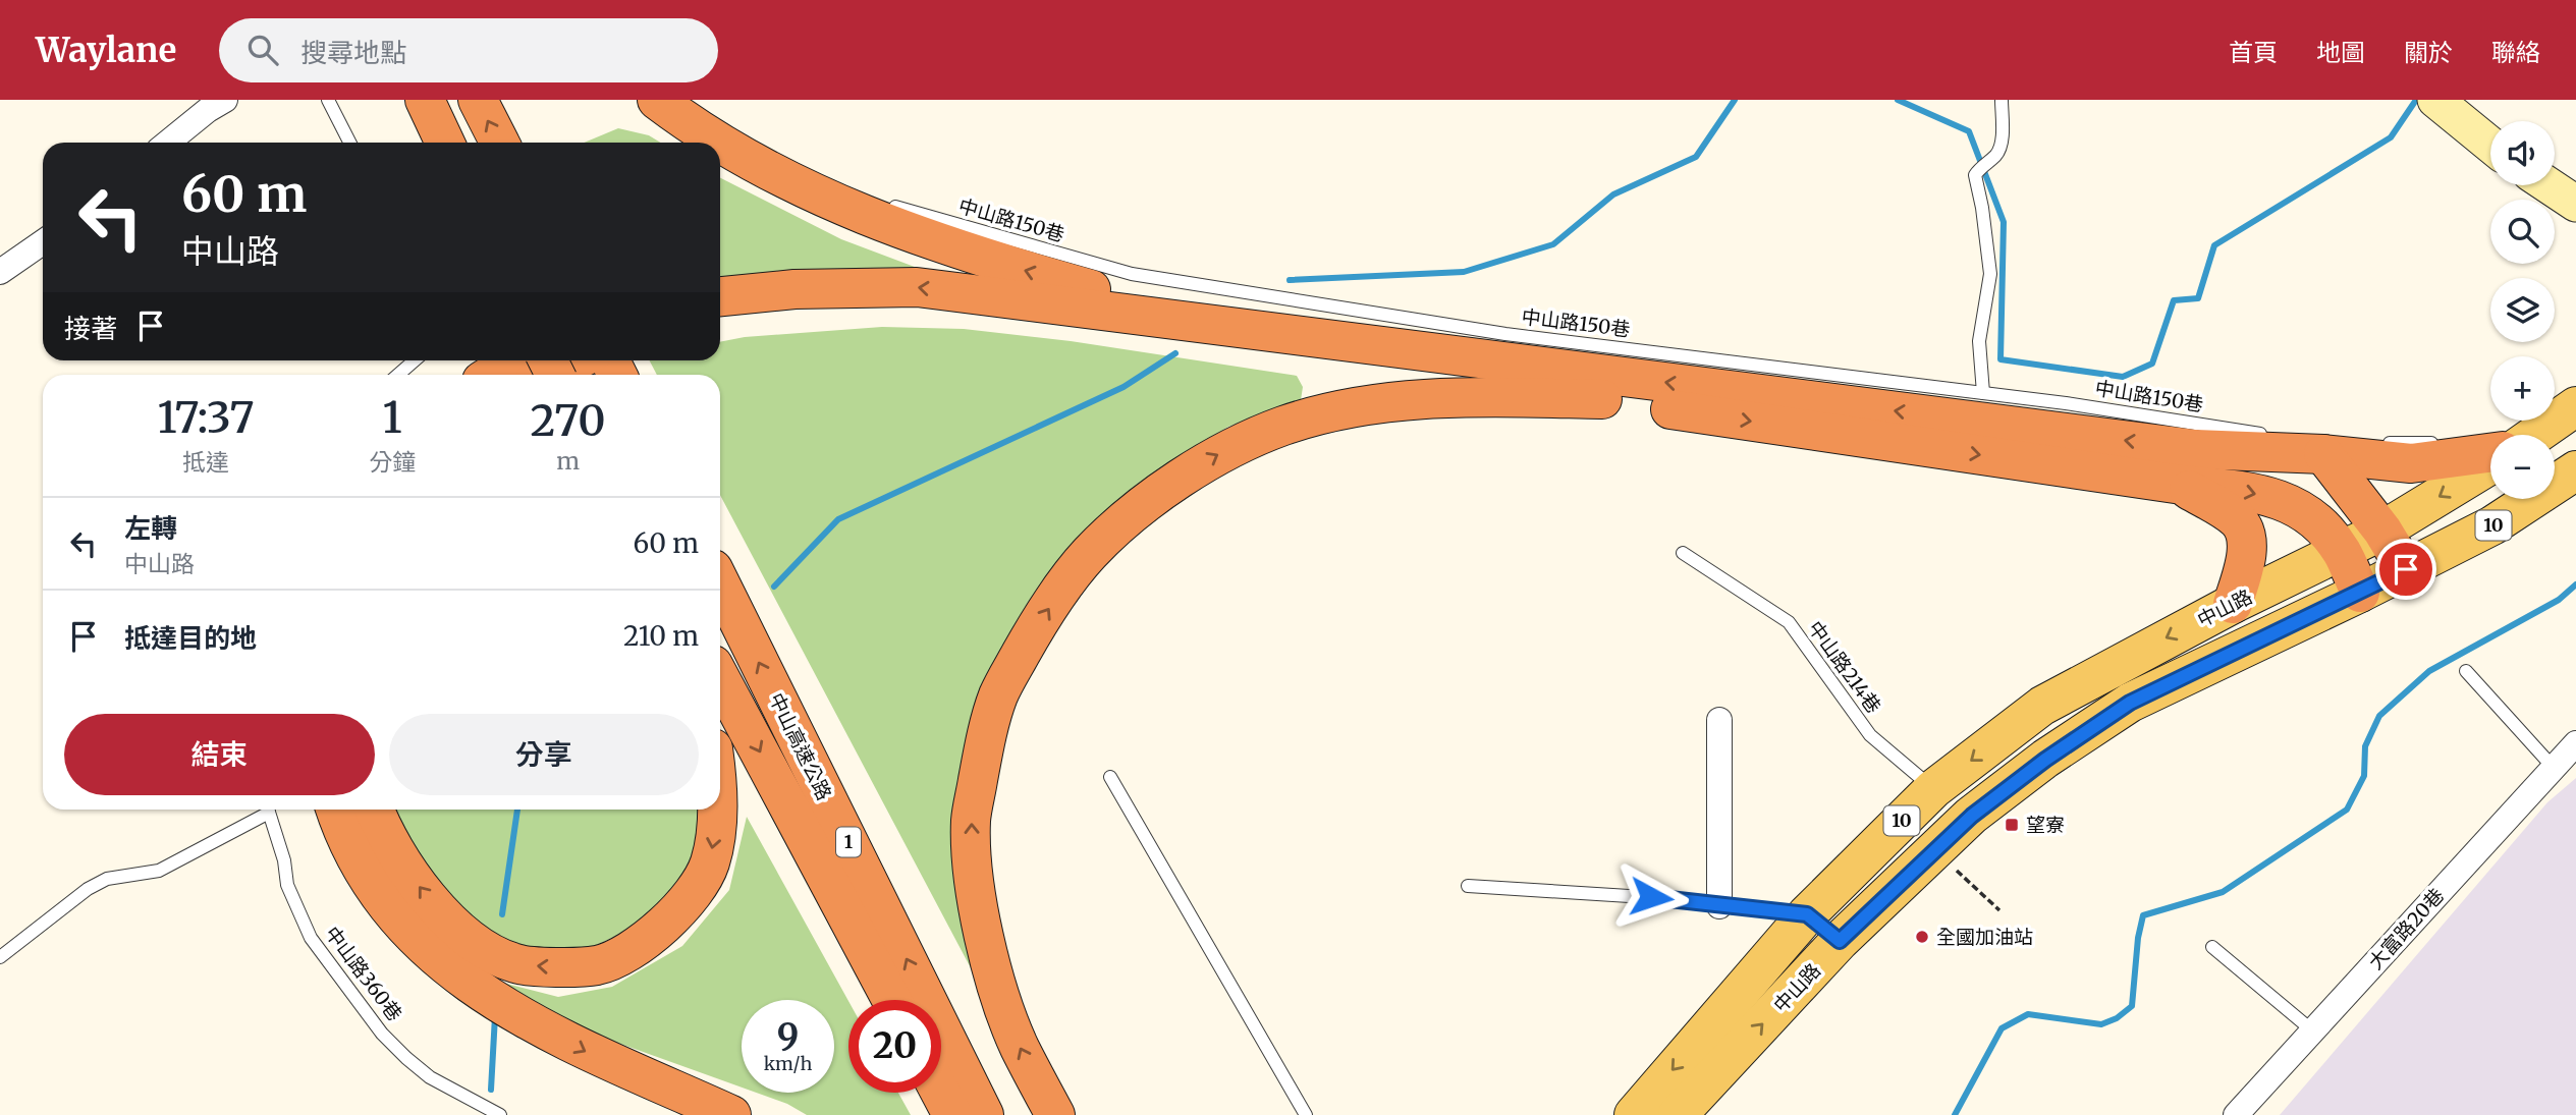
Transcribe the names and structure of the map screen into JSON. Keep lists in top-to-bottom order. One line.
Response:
{"streets":{"highway":["中山高速公路","1"],"main road":["10","中山路"],"street":["大富路20巷"],"lane":["中山路150巷","中山路214巷","中山路360巷"]},"crossings":[["中山路","中山路214巷"]],"places":{"transit":["望寮"],"other":["全國加油站"]},"page":{"header":"Waylane","search":"搜尋地點","nav":["首頁","地圖","關於","聯絡"],"map_buttons":["+","−"],"turn":["60 m","中山路"],"then":"接著","eta":["17:37","抵達","1","分鐘","270","m"],"list":[{"name":"左轉","note":"中山路","value":"60 m"},{"name":"抵達目的地","value":"210 m"}],"buttons":["結束","分享"],"speed":"9 km/h","limit":"20"}}
